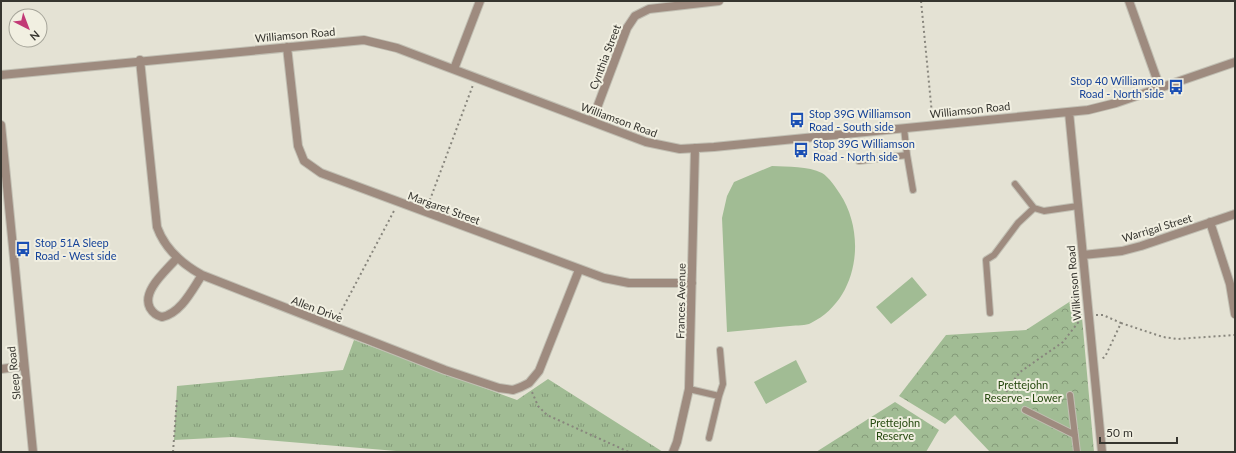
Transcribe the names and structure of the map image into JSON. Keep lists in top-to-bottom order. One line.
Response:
{"streets":{"street":["Williamson Road","Cynthia Street","Margaret Street","Warrigal Street","Wilkinson Road","Frances Avenue","Allen Drive","Sleep Road"]},"crossings":[["Williamson Road","Cynthia Street"],["Williamson Road","Margaret Street"],["Williamson Road","Wilkinson Road"],["Williamson Road","Frances Avenue"],["Williamson Road","Allen Drive"],["Margaret Street","Frances Avenue"],["Margaret Street","Allen Drive"],["Warrigal Street","Wilkinson Road"]],"parks":["Prettejohn Reserve - Lower","Prettejohn Reserve"],"places":{"bus stop":["Stop 40 Williamson Road - North side","Stop 39G Williamson Road - South side","Stop 39G Williamson Road - North side","Stop 51A Sleep Road - West side"]},"scale_bar":"50 m","north":"bottom right"}
